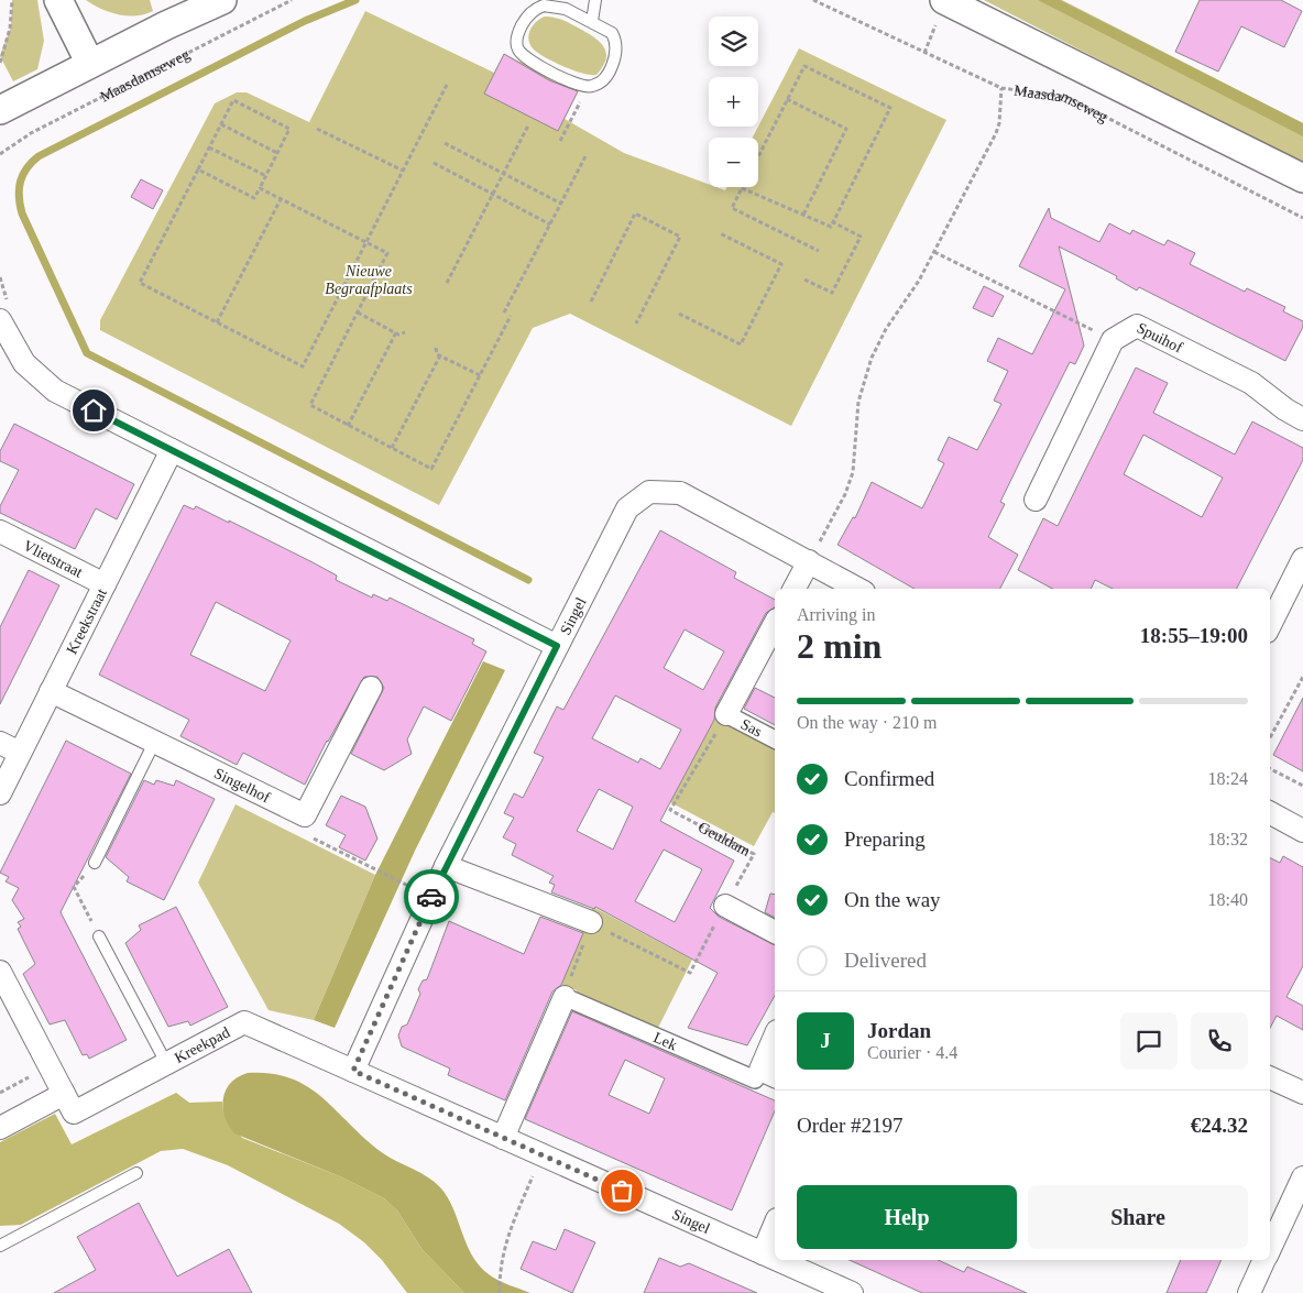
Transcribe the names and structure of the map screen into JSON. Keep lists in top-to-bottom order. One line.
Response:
{"streets":{"street":["Spuihof","Vlietstraat","Singel","Kreekstraat","Sas","Singelhof","Lek","Kreekpad"],"path":["Maasdamseweg","Geuldam"]},"crossings":[["Vlietstraat","Kreekstraat"],["Singel","Kreekpad"],["Kreekstraat","Singelhof"],["Sas","Geuldam"]],"parks":["Nieuwe Begraafplaats"],"page":{"map_buttons":["+","−"],"heading":["2 min","Arriving in","18:55–19:00"],"panel":["Jordan","Courier · 4.4","Order #2197","€24.32"],"bar":"On the way · 210 m","list":[["Confirmed","18:24"],["Preparing","18:32"],["On the way","18:40"],"Delivered"],"round":"J","buttons":["Help","Share"]}}
